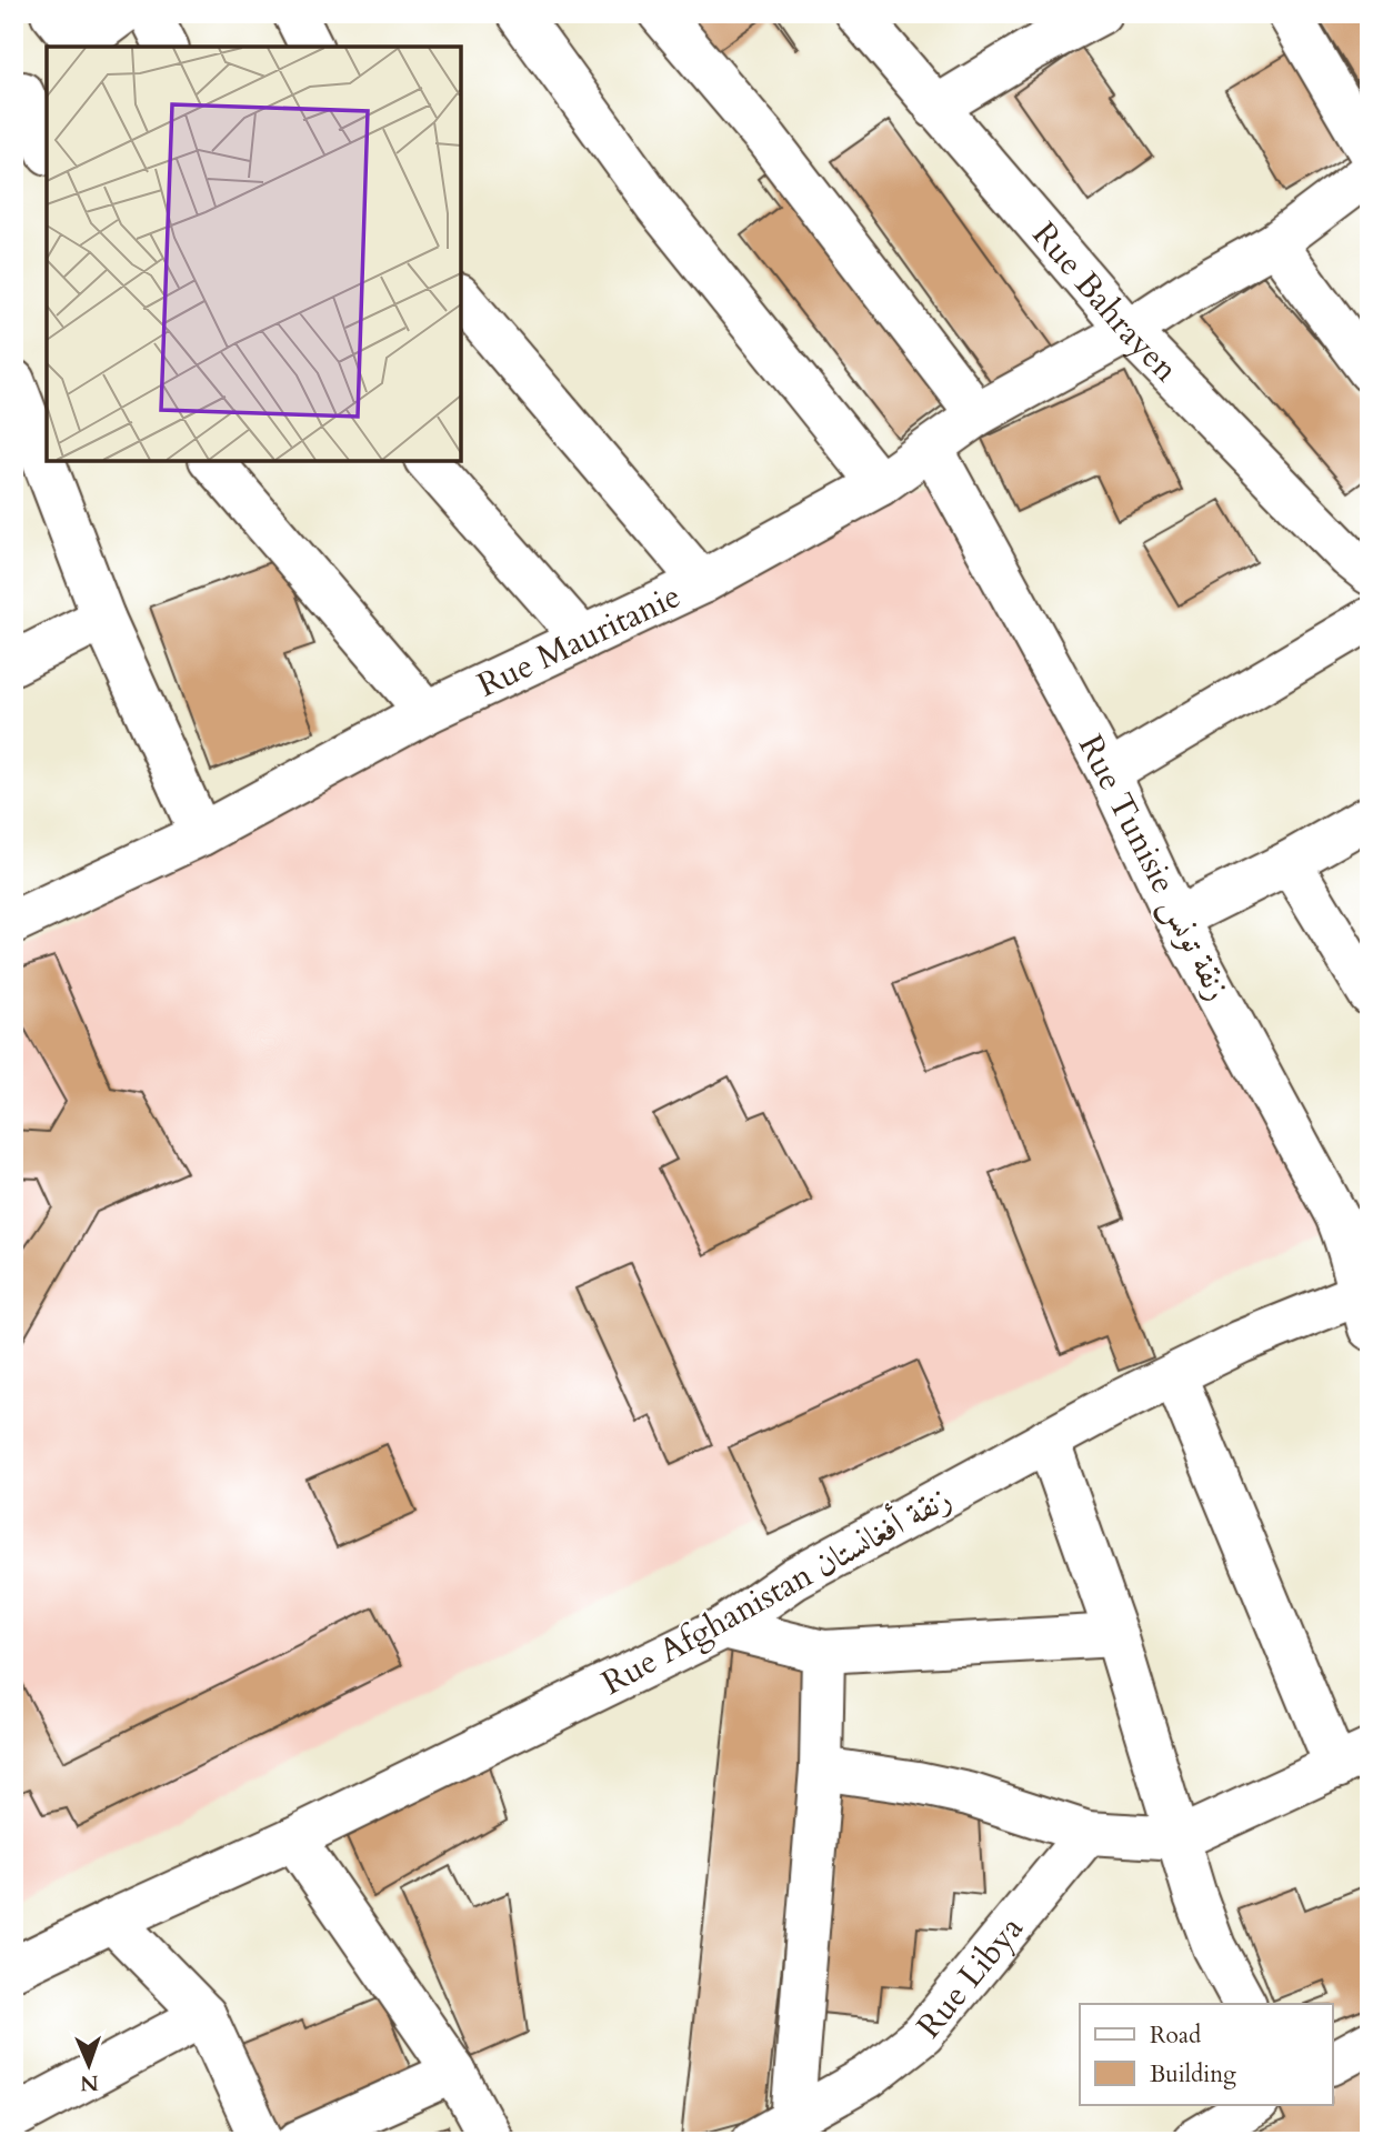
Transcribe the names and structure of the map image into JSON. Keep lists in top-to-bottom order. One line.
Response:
{"streets":{"street":["Rue Bahrayen","Rue Mauritanie","Rue Tunisie زنقة تونس","Rue Afghanistan زنقة أفغانستان","Rue Libya"]},"crossings":[["Rue Bahrayen","Rue Mauritanie"],["Rue Mauritanie","Rue Tunisie زنقة تونس"],["Rue Tunisie زنقة تونس","Rue Afghanistan زنقة أفغانستان"]],"legend":["Road","Building"],"north":"bottom"}
